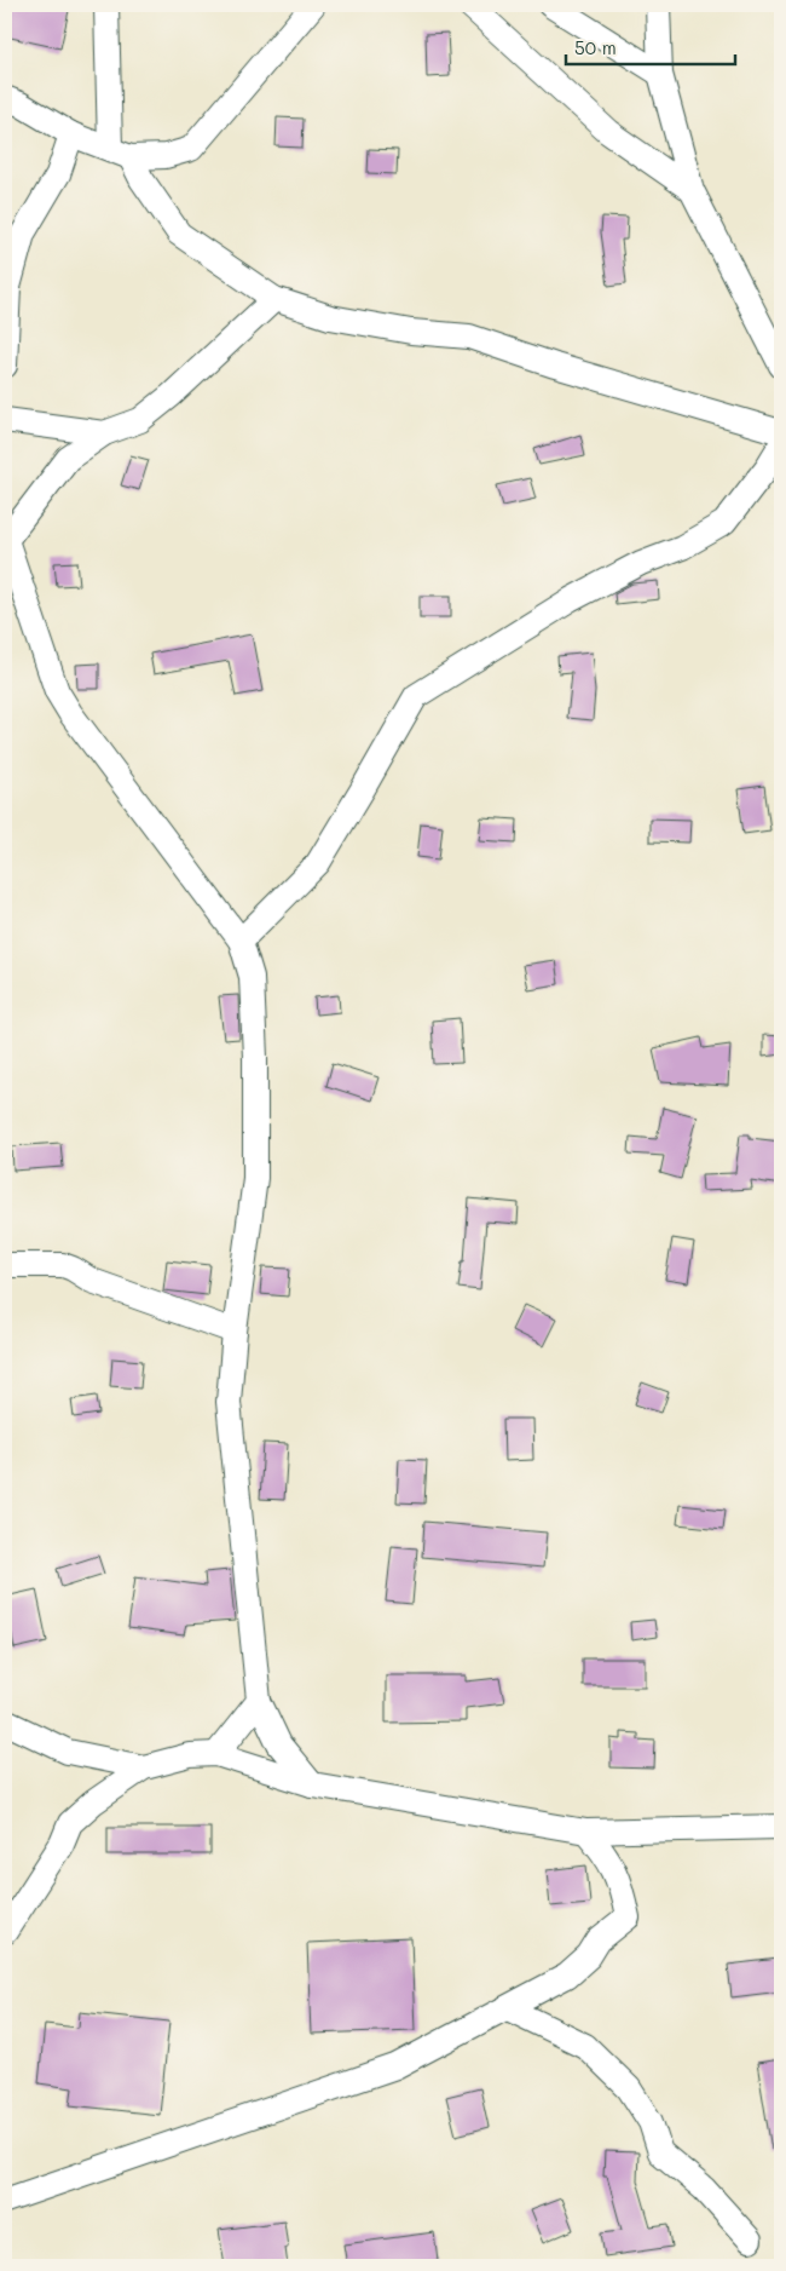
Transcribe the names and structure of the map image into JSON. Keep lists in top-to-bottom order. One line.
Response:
{"scale_bar":"50 m"}
